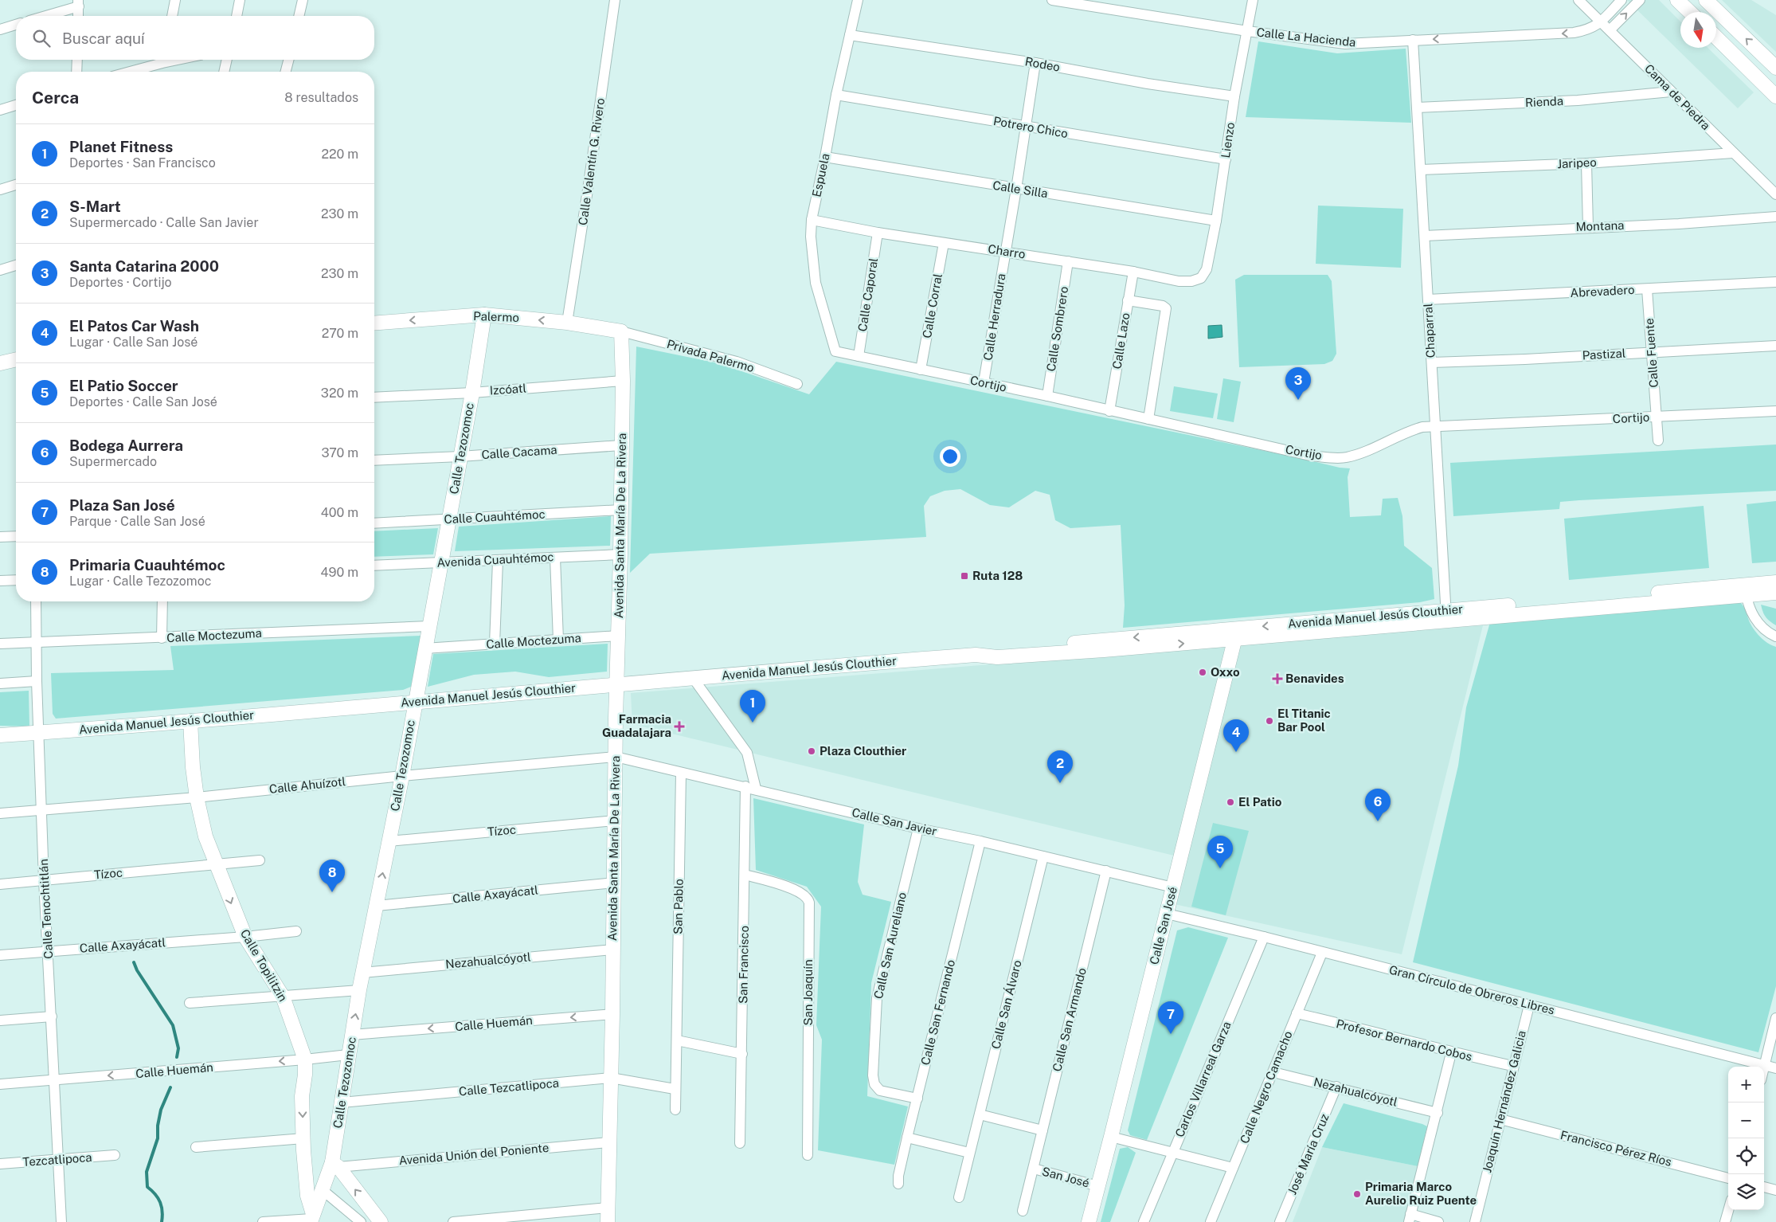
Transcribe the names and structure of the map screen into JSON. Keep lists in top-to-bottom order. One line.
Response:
{"streets":{"street":["Calle La Hacienda","Rodeo","Cama de Piedra","Rienda","Potrero Chico","Lienzo","Calle Valentín G. Rivero","Jaripeo","Espuela","Calle Silla","Montana","Charro","Abrevadero","Calle Caporal","Calle Corral","Palermo","Calle Herradura","Calle Sombrero","Chaparral","Calle Lazo","Calle Fuente","Pastizal","Privada Palermo","Cortijo","Izcóatl","Calle Tezozomoc","Calle Cacama","Calle Cuauhtémoc","Avenida Santa María De La Rivera","Avenida Cuauhtémoc","Avenida Manuel Jesús Clouthier","Calle Moctezuma","Calle Ahuízotl","Calle San Javier","Tízoc","Calle Axayácatl","San Pablo","Calle Tenochtitlán","Calle San José","Calle San Aureliano","Nezahualcóyotl","San Francisco","Calle Topilitzin","Gran Círculo de Obreros Libres","San Joaquín","Calle San Álvaro","Calle San Fernando","Calle San Armando","Calle Huemán","Profesor Bernardo Cobos","Carlos Villarreal Garza","Calle Tezcatlipoca","Calle Negro Camacho","Joaquín Hernández Galicia","Francisco Pérez Ríos","Avenida Unión del Poniente","José María Cruz","Tezcatlipoca","San José"]},"crossings":[["Calle La Hacienda","Cama de Piedra"],["Calle La Hacienda","Lienzo"],["Calle La Hacienda","Chaparral"],["Rodeo","Lienzo"],["Rodeo","Espuela"],["Rodeo","Calle Herradura"],["Cama de Piedra","Rienda"],["Cama de Piedra","Jaripeo"],["Rienda","Chaparral"],["Potrero Chico","Lienzo"],["Potrero Chico","Espuela"],["Potrero Chico","Calle Herradura"],["Lienzo","Calle Silla"],["Lienzo","Charro"],["Calle Valentín G. Rivero","Palermo"],["Jaripeo","Chaparral"],["Espuela","Calle Silla"],["Espuela","Charro"],["Espuela","Cortijo"],["Calle Silla","Calle Herradura"],["Montana","Chaparral"],["Charro","Calle Caporal"],["Charro","Calle Corral"],["Charro","Calle Herradura"],["Charro","Calle Sombrero"],["Charro","Calle Lazo"],["Abrevadero","Chaparral"],["Abrevadero","Calle Fuente"],["Calle Caporal","Cortijo"],["Calle Corral","Cortijo"],["Palermo","Privada Palermo"],["Palermo","Calle Tezozomoc"],["Palermo","Avenida Santa María De La Rivera"],["Calle Herradura","Cortijo"],["Calle Sombrero","Cortijo"],["Chaparral","Pastizal"],["Chaparral","Cortijo"],["Chaparral","Avenida Manuel Jesús Clouthier"],["Calle Lazo","Cortijo"],["Calle Fuente","Pastizal"],["Calle Fuente","Cortijo"],["Privada Palermo","Avenida Santa María De La Rivera"],["Izcóatl","Calle Tezozomoc"],["Izcóatl","Avenida Santa María De La Rivera"],["Calle Tezozomoc","Calle Cacama"],["Calle Tezozomoc","Calle Cuauhtémoc"],["Calle Tezozomoc","Avenida Cuauhtémoc"],["Calle Tezozomoc","Avenida Manuel Jesús Clouthier"],["Calle Tezozomoc","Calle Moctezuma"],["Calle Tezozomoc","Calle Ahuízotl"],["Calle Tezozomoc","Tízoc"],["Calle Tezozomoc","Calle Axayácatl"],["Calle Tezozomoc","Nezahualcóyotl"],["Calle Tezozomoc","Calle Topilitzin"],["Calle Tezozomoc","Calle Huemán"],["Calle Tezozomoc","Calle Tezcatlipoca"],["Calle Tezozomoc","Avenida Unión del Poniente"],["Calle Cacama","Avenida Santa María De La Rivera"],["Calle Cuauhtémoc","Avenida Santa María De La Rivera"],["Avenida Santa María De La Rivera","Avenida Cuauhtémoc"],["Avenida Santa María De La Rivera","Avenida Manuel Jesús Clouthier"],["Avenida Santa María De La Rivera","Calle Moctezuma"],["Avenida Santa María De La Rivera","Calle Ahuízotl"],["Avenida Santa María De La Rivera","Calle San Javier"],["Avenida Santa María De La Rivera","Tízoc"],["Avenida Santa María De La Rivera","Calle Axayácatl"],["Avenida Santa María De La Rivera","Nezahualcóyotl"],["Avenida Santa María De La Rivera","Calle Huemán"],["Avenida Santa María De La Rivera","Calle Tezcatlipoca"],["Avenida Santa María De La Rivera","Avenida Unión del Poniente"],["Avenida Manuel Jesús Clouthier","Calle Tenochtitlán"],["Avenida Manuel Jesús Clouthier","Calle San José"],["Avenida Manuel Jesús Clouthier","Calle Topilitzin"],["Calle Moctezuma","Calle Tenochtitlán"],["Calle Ahuízotl","Calle San Javier"],["Calle Ahuízotl","Calle Tenochtitlán"],["Calle Ahuízotl","Calle Topilitzin"],["Calle San Javier","San Pablo"],["Calle San Javier","Calle San José"],["Calle San Javier","Calle San Aureliano"],["Calle San Javier","San Francisco"],["Calle San Javier","Calle San Álvaro"],["Calle San Javier","Calle San Fernando"],["Calle San Javier","Calle San Armando"],["Tízoc","Calle Tenochtitlán"],["Tízoc","Calle Topilitzin"],["Calle Axayácatl","Calle Tenochtitlán"],["Calle Axayácatl","Calle Topilitzin"],["San Pablo","Calle Tezcatlipoca"],["Calle Tenochtitlán","Calle Huemán"],["Calle Tenochtitlán","Tezcatlipoca"],["Calle San José","Gran Círculo de Obreros Libres"],["Calle San José","San José"],["Calle San Aureliano","Calle San Fernando"],["Nezahualcóyotl","Calle Negro Camacho"],["Nezahualcóyotl","José María Cruz"],["San Francisco","San Joaquín"],["Calle Topilitzin","Calle Huemán"],["Gran Círculo de Obreros Libres","Carlos Villarreal Garza"],["Gran Círculo de Obreros Libres","Calle Negro Camacho"],["Gran Círculo de Obreros Libres","Joaquín Hernández Galicia"],["Calle San Armando","San José"],["Profesor Bernardo Cobos","Calle Negro Camacho"],["Profesor Bernardo Cobos","Joaquín Hernández Galicia"],["Joaquín Hernández Galicia","Francisco Pérez Ríos"]],"one_way":["Palermo"],"places":{"transit":["Ruta 128"],"other":["Oxxo","El Titanic Bar Pool","Plaza Clouthier","El Patio","Primaria Marco Aurelio Ruiz Puente"],"health":["Benavides","Farmacia Guadalajara"]},"north":"bottom","page":{"search":"Buscar aquí","heading":["Cerca","8 resultados"],"list":[{"mark":"1","name":"Planet Fitness","note":"Deportes · San Francisco","value":"220 m"},{"mark":"2","name":"S-Mart","note":"Supermercado · Calle San Javier","value":"230 m"},{"mark":"3","name":"Santa Catarina 2000","note":"Deportes · Cortijo","value":"230 m"},{"mark":"4","name":"El Patos Car Wash","note":"Lugar · Calle San José","value":"270 m"},{"mark":"5","name":"El Patio Soccer","note":"Deportes · Calle San José","value":"320 m"},{"mark":"6","name":"Bodega Aurrera","note":"Supermercado","value":"370 m"},{"mark":"7","name":"Plaza San José","note":"Parque · Calle San José","value":"400 m"},{"mark":"8","name":"Primaria Cuauhtémoc","note":"Lugar · Calle Tezozomoc","value":"490 m"}],"pins":["3","1","4","2","6","5","8","7"],"map_buttons":["+","−"]}}
